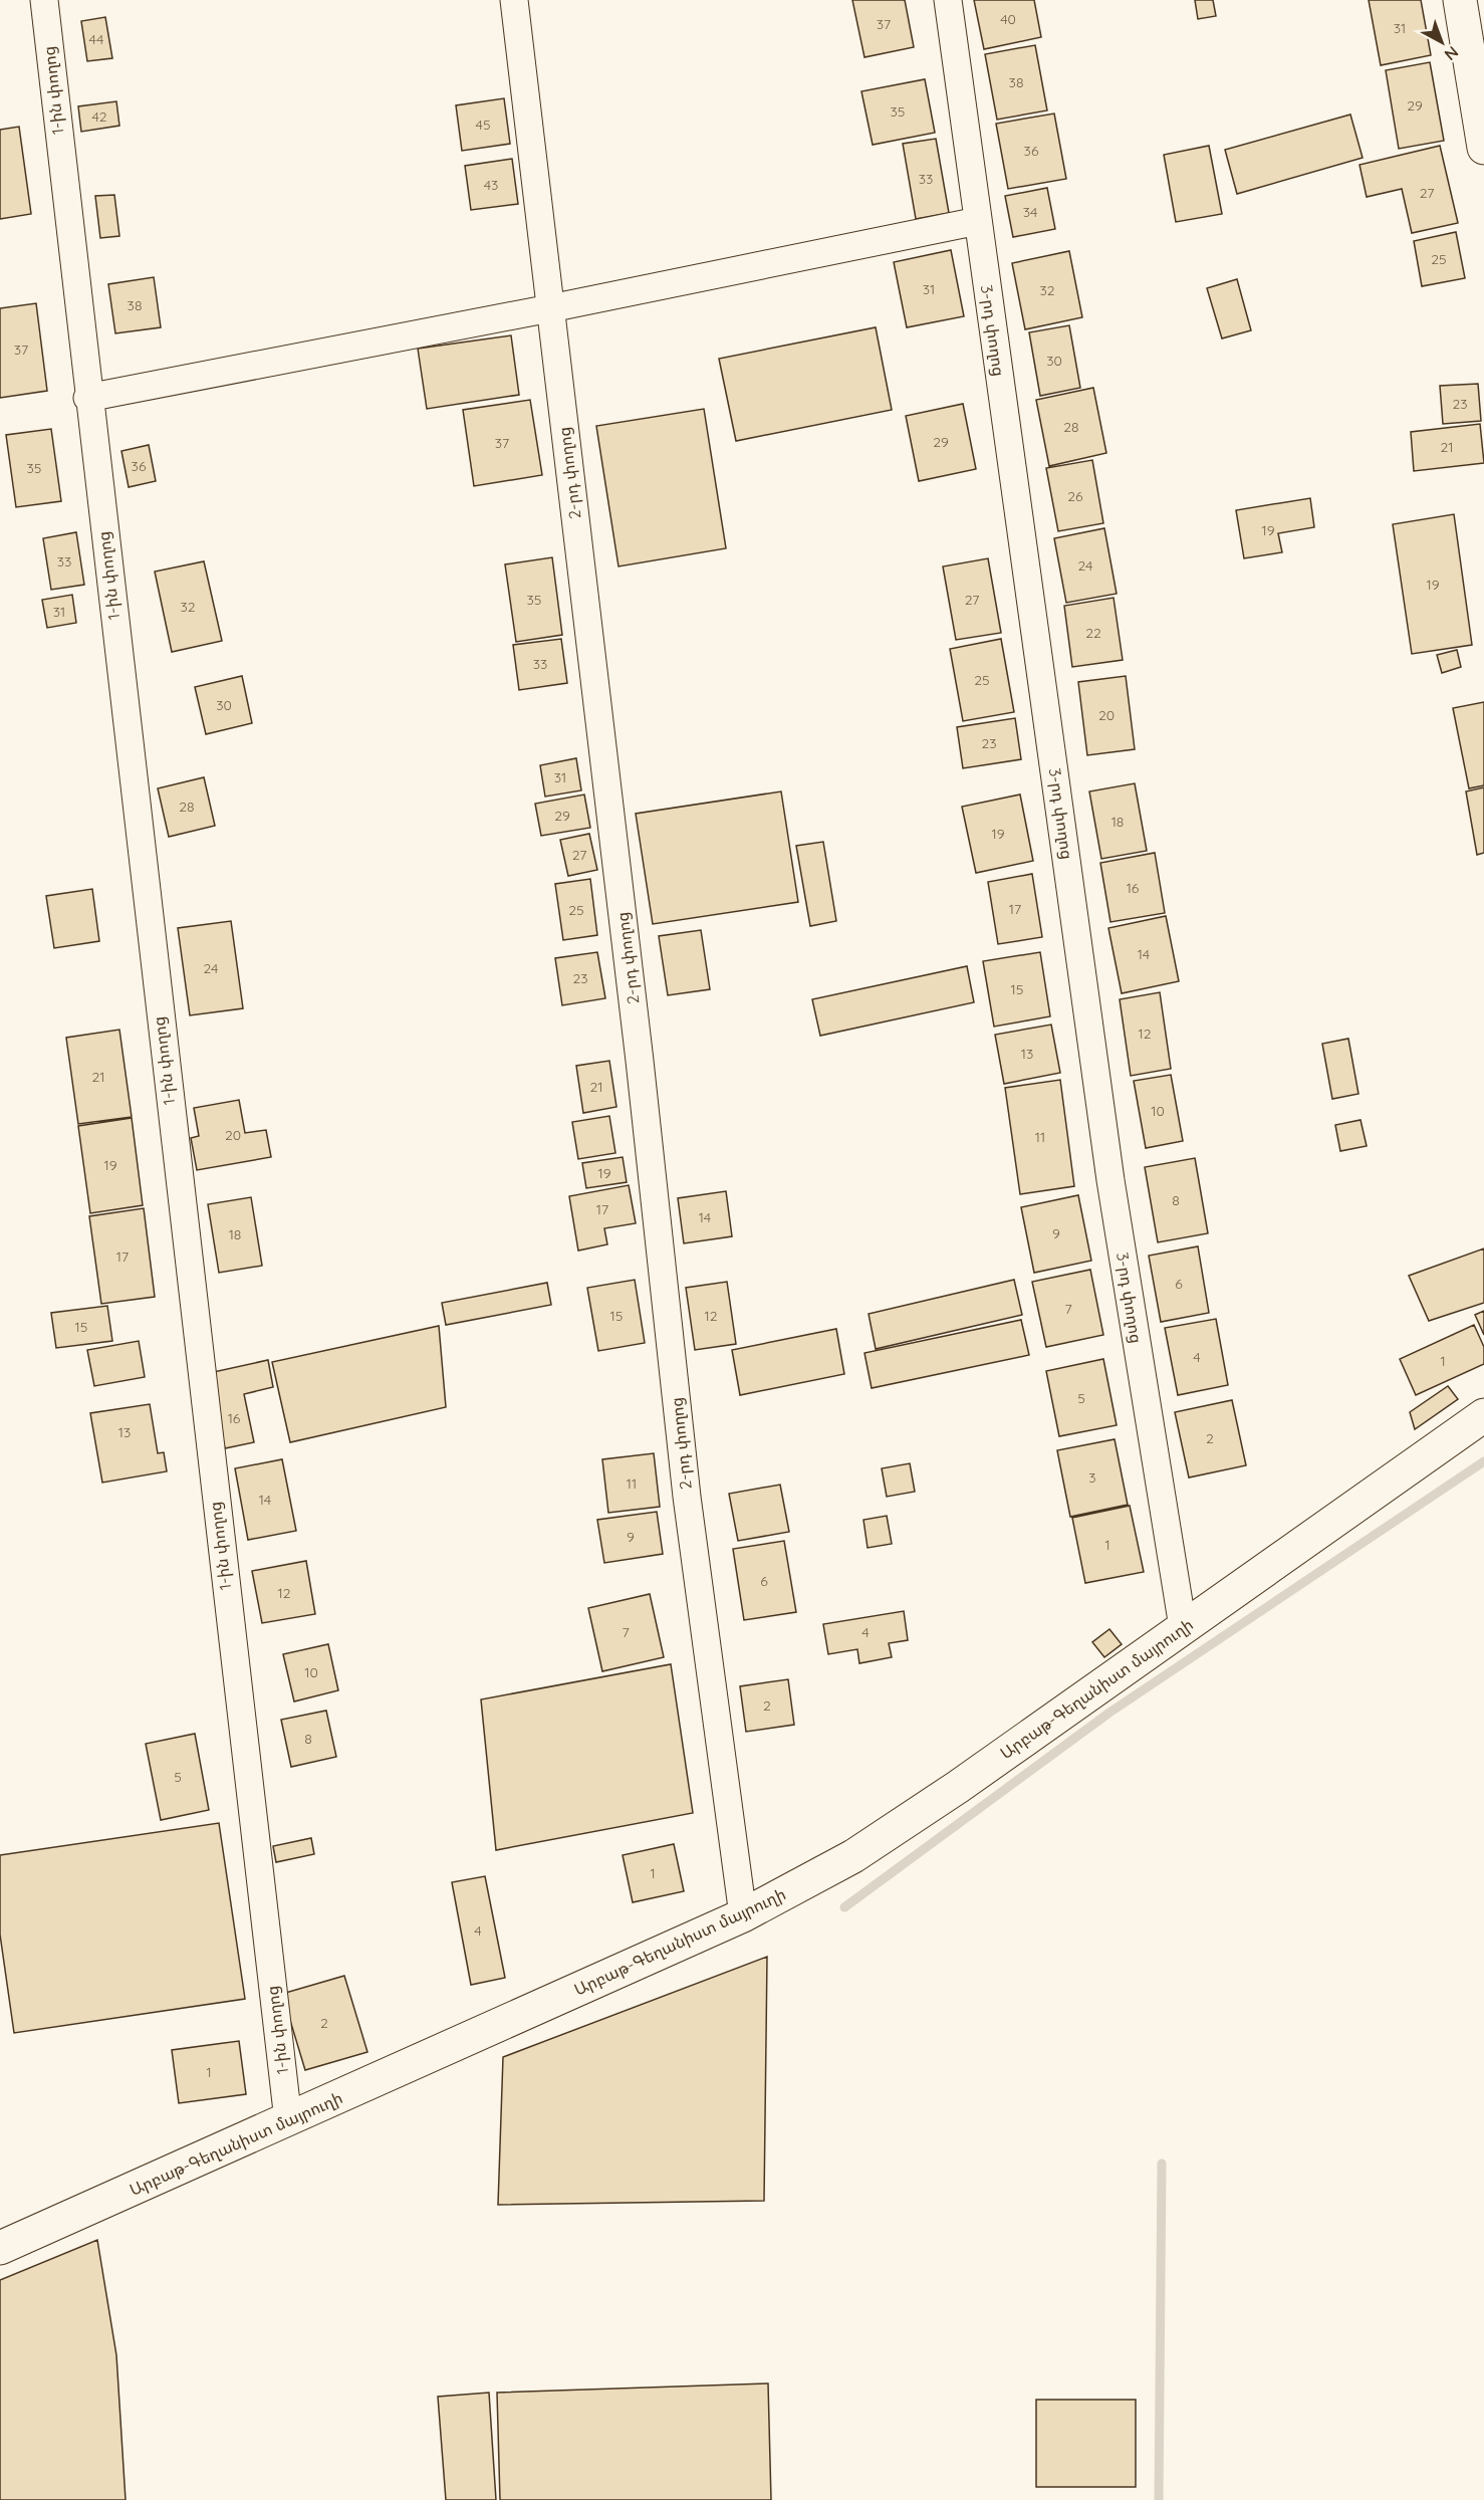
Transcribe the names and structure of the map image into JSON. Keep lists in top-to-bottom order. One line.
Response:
{"streets":{"main road":["Արբաթ-Գեղանիստ մայրուղի"],"street":["1-ին փողոց","3-րդ փողոց","2-րդ փողոց"]},"crossings":[["1-ին փողոց","Արբաթ-Գեղանիստ մայրուղի"],["3-րդ փողոց","Արբաթ-Գեղանիստ մայրուղի"],["2-րդ փողոց","Արբաթ-Գեղանիստ մայրուղի"]],"house_numbers":["40","37","31","44","38","29","35","42","45","36","33","43","27","34","25","31","32","38","37","30","23","28","29","37","21","36","35","26","19","33","24","19","35","27","32","31","22","33","25","30","20","23","31","28","29","18","19","27","16","17","25","14","24","23","15","12","13","21","21","10","20","11","19","19","8","17","14","9","18","17","6","7","15","12","15","4","1","5","16","13","2","3","11","14","9","1","6","12","7","4","10","2","8","5","1","4","2","1"],"north":"bottom right"}
